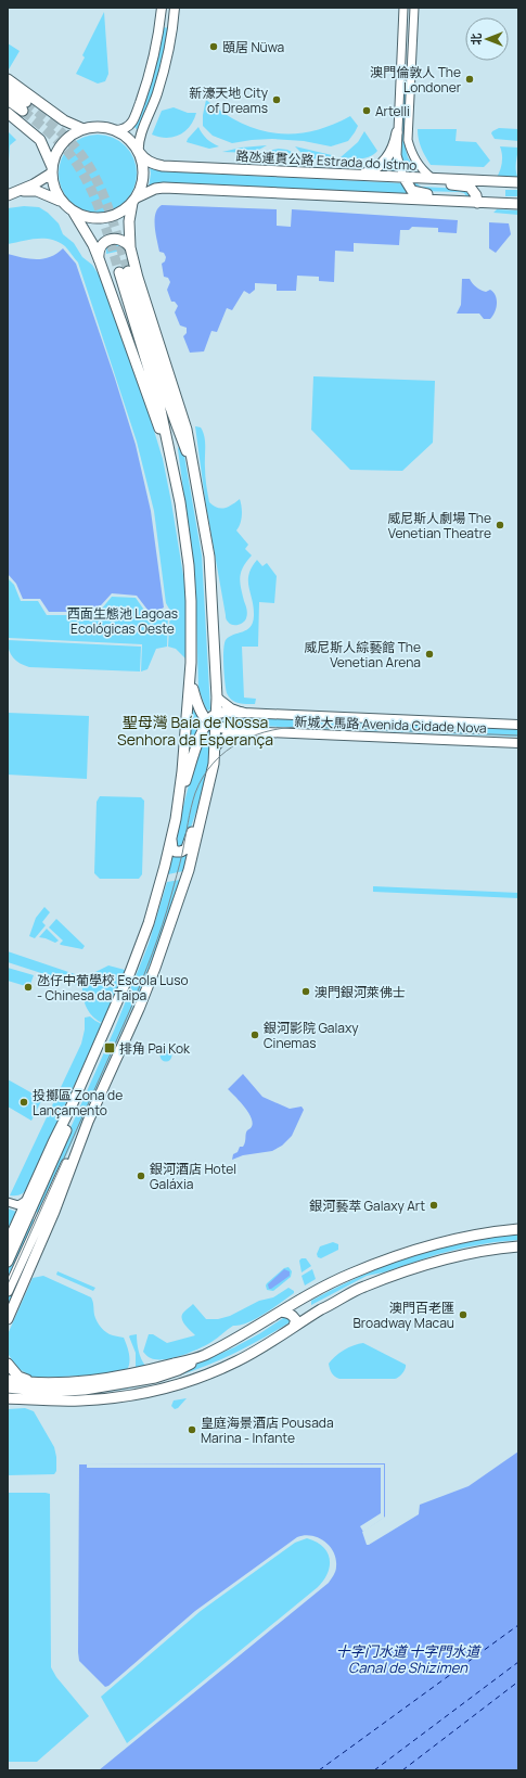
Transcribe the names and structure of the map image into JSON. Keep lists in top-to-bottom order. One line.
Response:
{"streets":{"main road":["路氹連貫公路 Estrada do Istmo","新城大馬路 Avenida Cidade Nova"]},"districts":["聖母灣 Baía de Nossa Senhora da Esperança"],"water":["十字门水道 十字門水道 Canal de Shizimen"],"parks":["西面生態池 Lagoas Ecológicas Oeste"],"places":{"other":["頤居 Nüwa","澳門倫敦人 The Londoner","新濠天地 City of Dreams","Artelli","威尼斯人劇場 The Venetian Theatre","威尼斯人綜藝館 The Venetian Arena","氹仔中葡學校 Escola Luso - Chinesa da Taipa","澳門銀河萊佛士","銀河影院 Galaxy Cinemas","投擲區 Zona de Lançamento","銀河酒店 Hotel Galáxia","銀河藝萃 Galaxy Art","澳門百老匯 Broadway Macau","皇庭海景酒店 Pousada Marina - Infante"],"transit":["排角 Pai Kok"]},"north":"left"}
